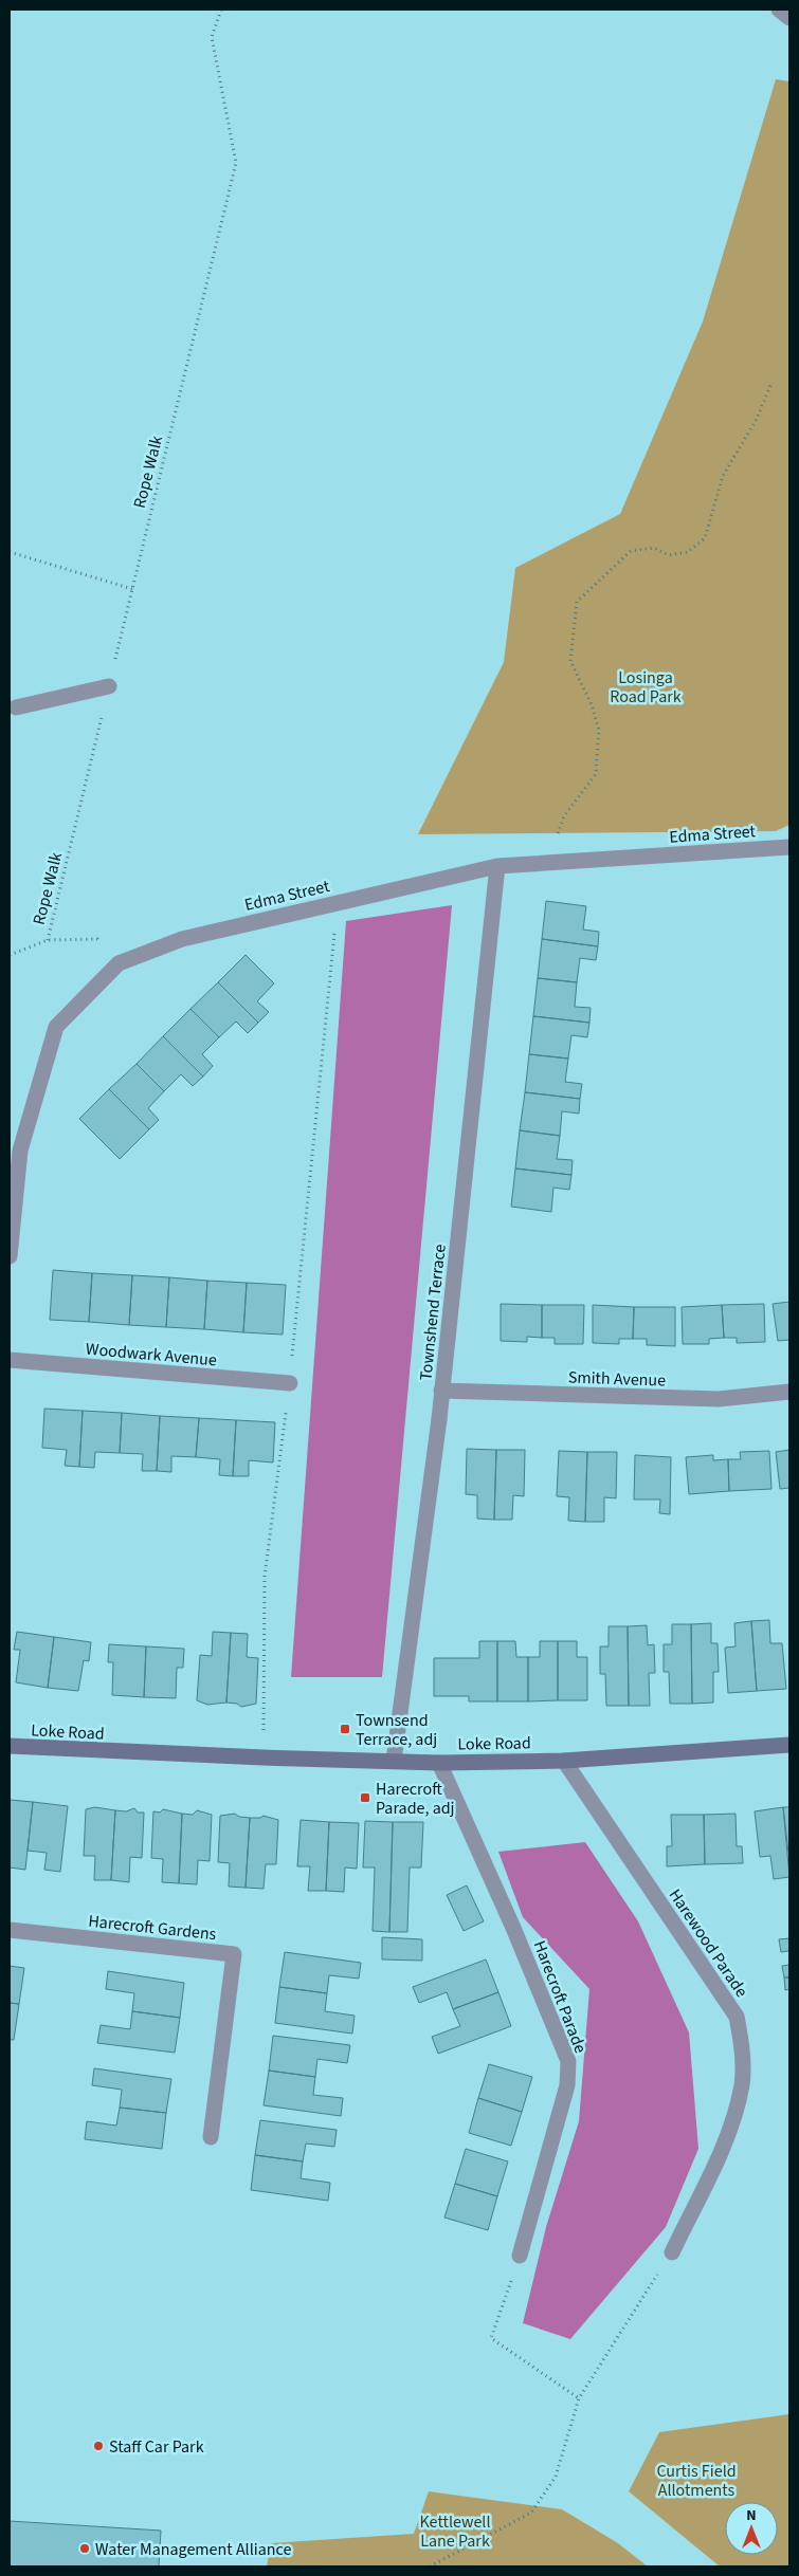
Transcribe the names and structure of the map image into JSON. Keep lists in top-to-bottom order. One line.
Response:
{"streets":{"street":["Edma Street","Townshend Terrace","Woodwark Avenue","Smith Avenue","Loke Road","Harecroft Gardens","Harewood Parade","Harecroft Parade"],"path":["Rope Walk"]},"crossings":[["Edma Street","Townshend Terrace"],["Townshend Terrace","Smith Avenue"],["Townshend Terrace","Loke Road"],["Loke Road","Harewood Parade"],["Loke Road","Harecroft Parade"]],"parks":["Losinga Road Park","Curtis Field Allotments","Kettlewell Lane Park"],"places":{"transit":["Townsend Terrace, adj","Harecroft Parade, adj"],"other":["Staff Car Park","Water Management Alliance"]},"north":"top"}
